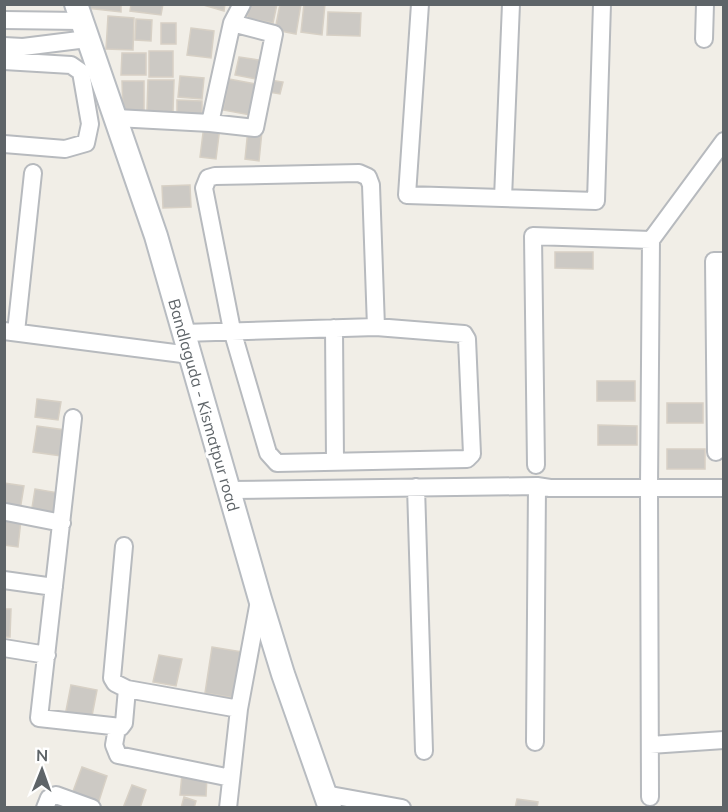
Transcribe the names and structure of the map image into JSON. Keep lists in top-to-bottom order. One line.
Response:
{"streets":{"street":["Bandlaguda - Kismatpur road"]},"north":"top"}
